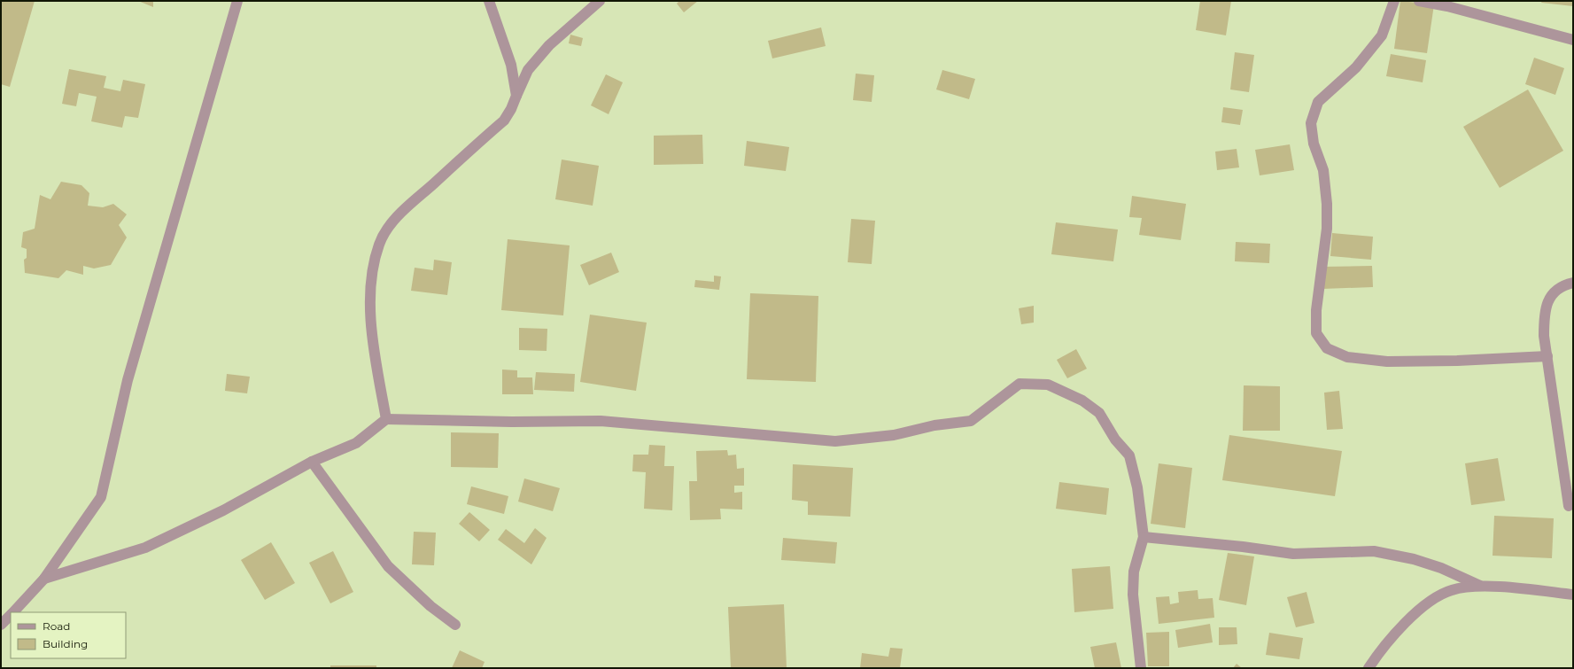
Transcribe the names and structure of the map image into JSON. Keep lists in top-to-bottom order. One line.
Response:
{"legend":["Road","Building"]}
